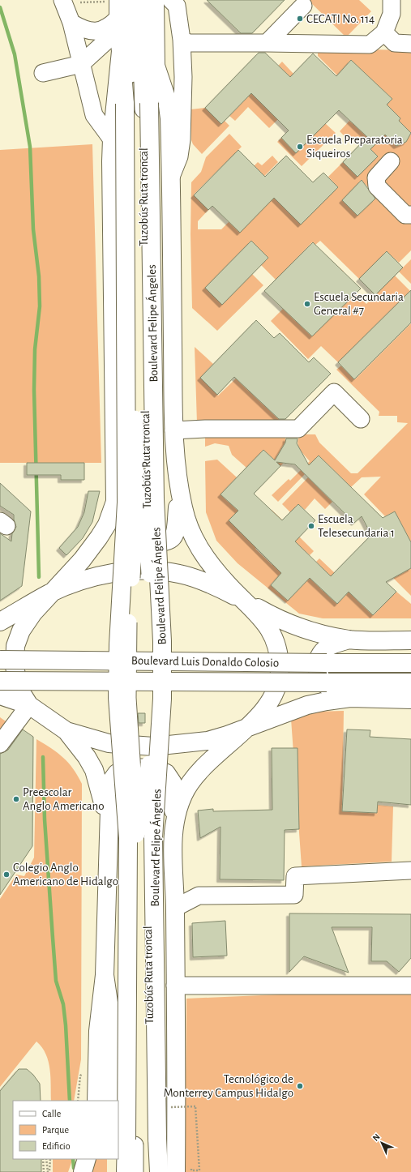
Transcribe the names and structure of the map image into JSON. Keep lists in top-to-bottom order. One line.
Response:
{"streets":{"main road":["Boulevard Felipe Ángeles","Boulevard Luis Donaldo Colosio"]},"places":["CECATI No. 114","Escuela Preparatoria Siqueiros","Escuela Secundaria General #7","Escuela Telesecundaria 1","Preescolar Anglo Americano","Colegio Anglo Americano de Hidalgo","Tecnológico de Monterrey Campus Hidalgo"],"legend":["Calle","Parque","Edificio"],"north":"top left"}
